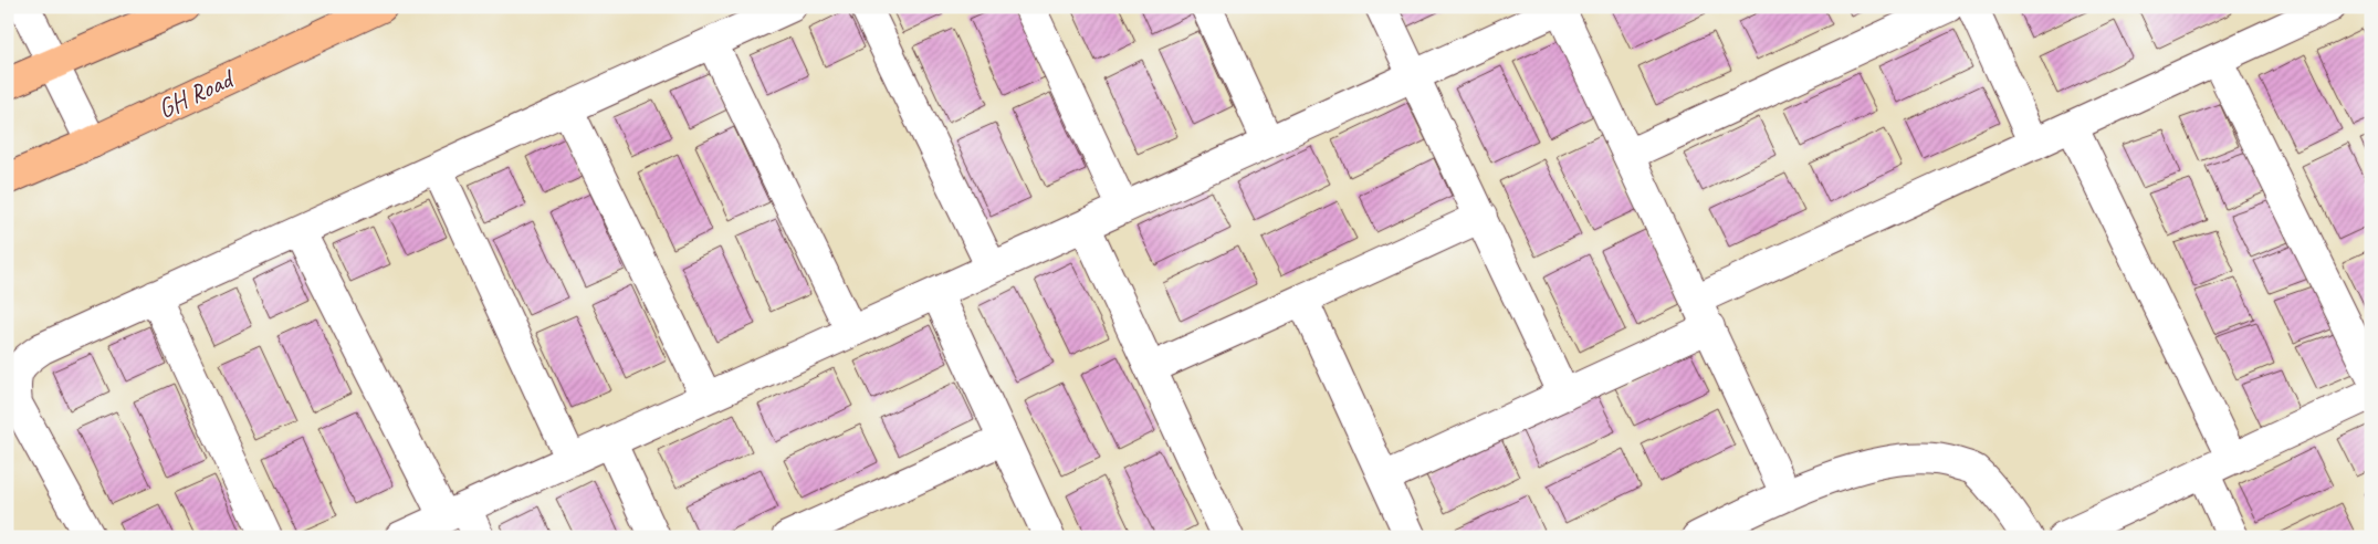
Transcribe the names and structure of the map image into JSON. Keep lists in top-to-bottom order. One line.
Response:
{"streets":{"main road":["GH Road"]}}
